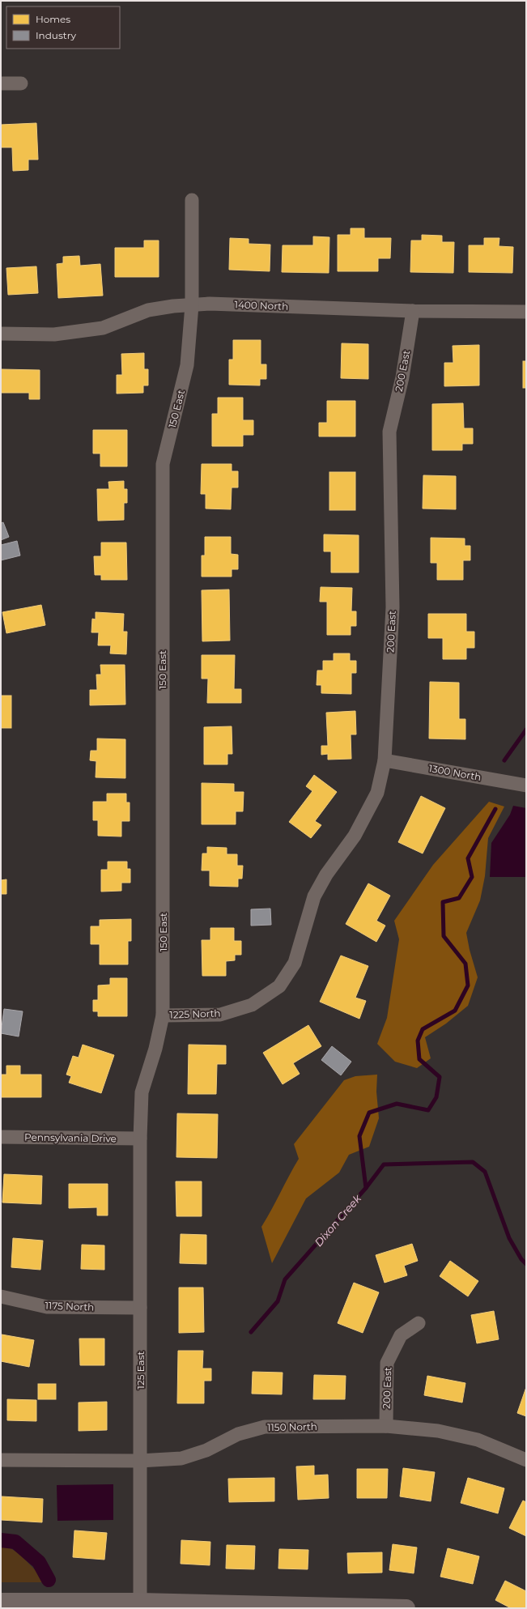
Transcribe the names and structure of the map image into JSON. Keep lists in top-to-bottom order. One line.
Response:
{"streets":{"street":["1400 North","200 East","150 East","1300 North","1225 North","Pennsylvania Drive","1175 North","125 East","1150 North"]},"crossings":[["1400 North","200 East"],["1400 North","150 East"],["200 East","1300 North"],["200 East","1225 North"],["200 East","1150 North"],["150 East","1225 North"],["150 East","Pennsylvania Drive"],["150 East","125 East"],["Pennsylvania Drive","125 East"],["1175 North","125 East"],["125 East","1150 North"]],"water":["Dixon Creek"],"legend":["Homes","Industry"]}
